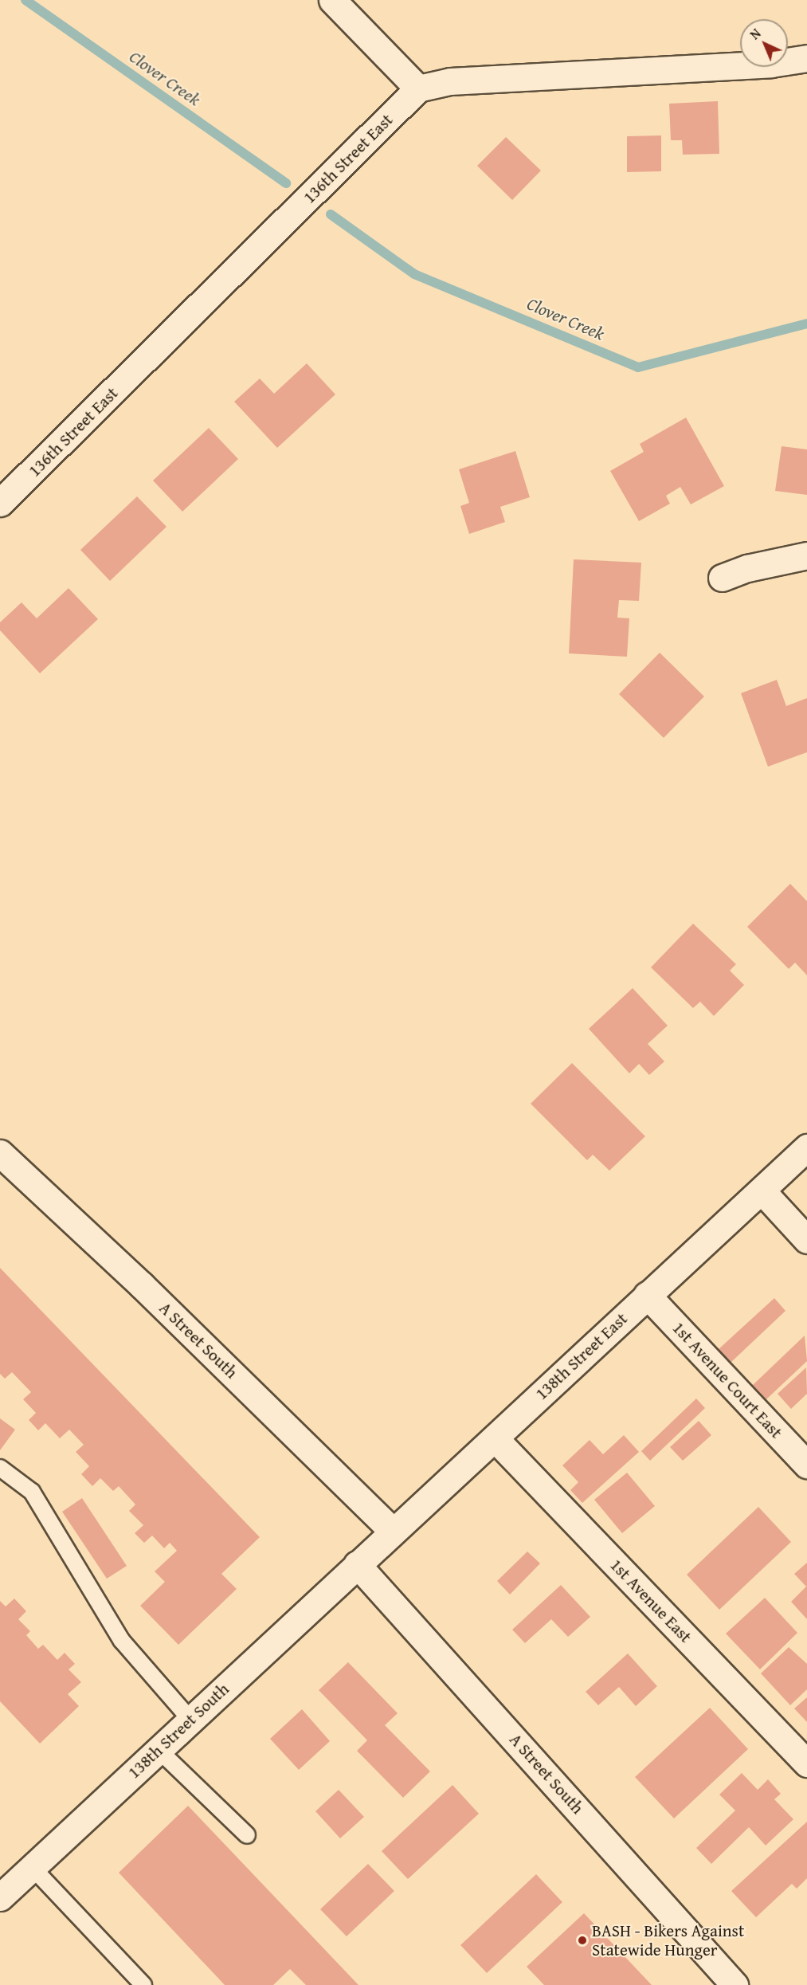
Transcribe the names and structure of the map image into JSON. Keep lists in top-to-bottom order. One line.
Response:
{"streets":{"street":["136th Street East","A Street South","138th Street East","1st Avenue Court East","1st Avenue East","138th Street South"]},"crossings":[["A Street South","138th Street East"],["A Street South","138th Street South"],["138th Street East","1st Avenue Court East"],["138th Street East","1st Avenue East"],["138th Street East","138th Street South"]],"water":["Clover Creek"],"places":["BASH - Bikers Against Statewide Hunger"],"north":"top left"}
